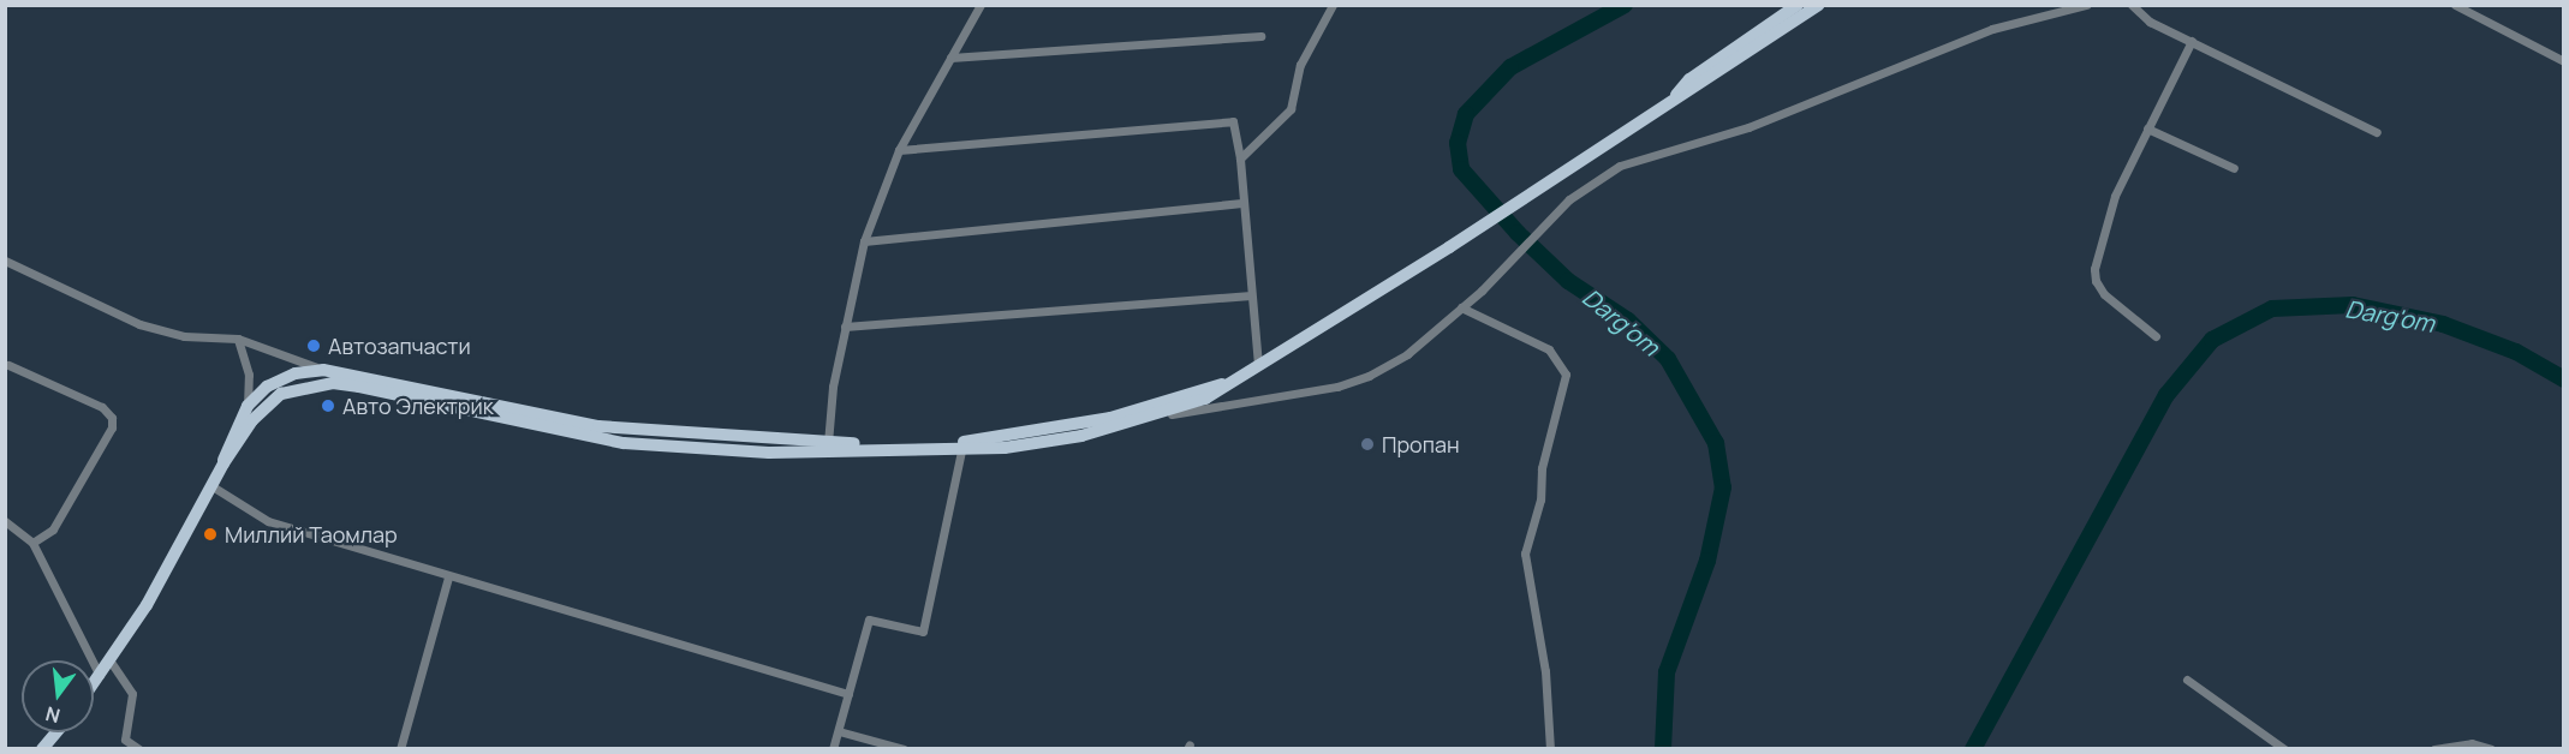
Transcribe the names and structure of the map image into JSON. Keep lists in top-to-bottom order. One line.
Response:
{"water":["Darg'om"],"places":["Автозапчасти","Авто Электрик","Пропан","Миллий Таомлар"],"north":"bottom"}
